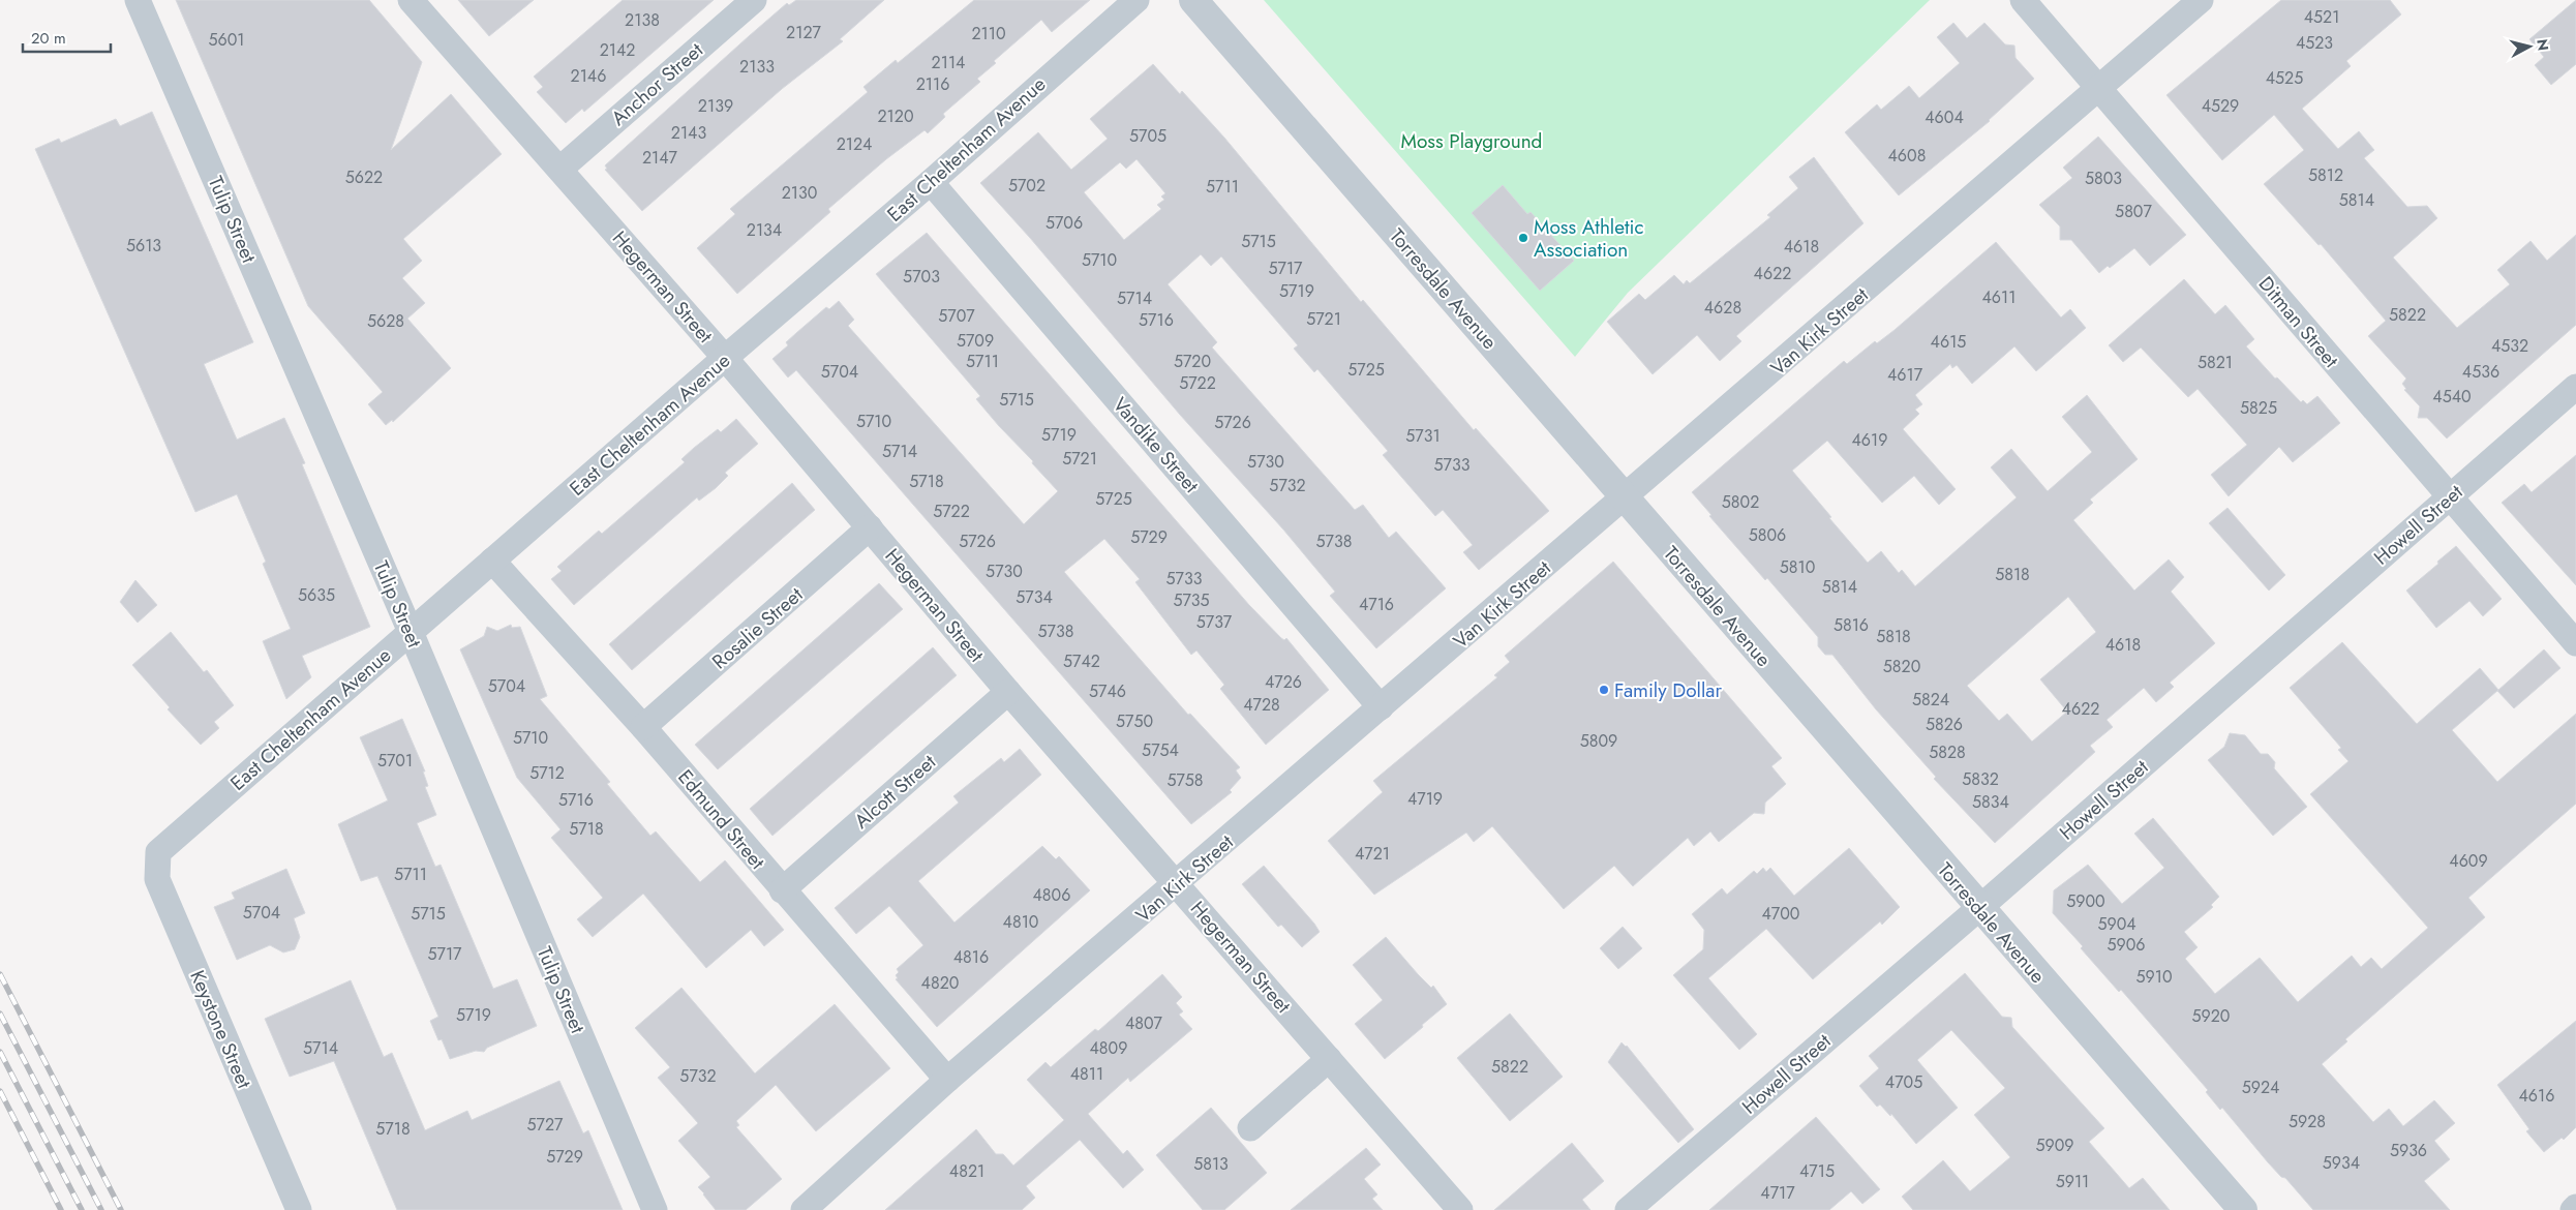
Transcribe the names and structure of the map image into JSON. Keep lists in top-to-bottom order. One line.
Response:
{"streets":{"street":["Anchor Street","East Cheltenham Avenue","Tulip Street","Hegerman Street","Torresdale Avenue","Ditman Street","Van Kirk Street","Vandike Street","Howell Street","Rosalie Street","Alcott Street","Edmund Street","Keystone Street"]},"crossings":[["Anchor Street","Hegerman Street"],["East Cheltenham Avenue","Tulip Street"],["East Cheltenham Avenue","Hegerman Street"],["East Cheltenham Avenue","Vandike Street"],["East Cheltenham Avenue","Edmund Street"],["East Cheltenham Avenue","Keystone Street"],["Hegerman Street","Van Kirk Street"],["Hegerman Street","Rosalie Street"],["Hegerman Street","Alcott Street"],["Torresdale Avenue","Van Kirk Street"],["Torresdale Avenue","Howell Street"],["Ditman Street","Van Kirk Street"],["Ditman Street","Howell Street"],["Van Kirk Street","Vandike Street"],["Van Kirk Street","Edmund Street"],["Rosalie Street","Edmund Street"],["Alcott Street","Edmund Street"]],"parks":["Moss Playground"],"places":["Moss Athletic Association","Family Dollar"],"house_numbers":["4521","2138","2127","2110","5601","4523","2142","2114","2133","2146","4525","2116","2139","4529","2120","4604","2143","5705","2124","4608","2147","5812","5622","5803","5702","5711","2130","5814","5807","5706","2134","5715","5613","4618","5710","5717","4622","5703","5719","4611","5714","4628","5822","5707","5721","5716","5628","5709","4615","4532","5711","5720","5821","5725","5704","4536","4617","5722","4540","5715","5825","5710","5726","5719","5731","4619","5714","5721","5730","5733","5718","5732","5725","5802","5722","5806","5729","5726","5738","5810","5730","5818","5733","5814","5635","5734","5735","4716","5737","5816","5738","5818","4618","5742","5820","4726","5704","5746","5824","4728","4622","5750","5826","5710","5809","5754","5828","5701","5712","5832","5758","4719","5716","5834","5718","4721","4609","5711","4806","5900","5704","5715","4700","4810","5904","5906","5717","4816","5910","4820","5719","5920","4807","5714","4809","5822","4811","5732","4705","5924","4616","5928","5727","5718","5909","5936","5729","5934","5813","4821","4715","5911","4717"],"scale_bar":"20 m","north":"right"}
